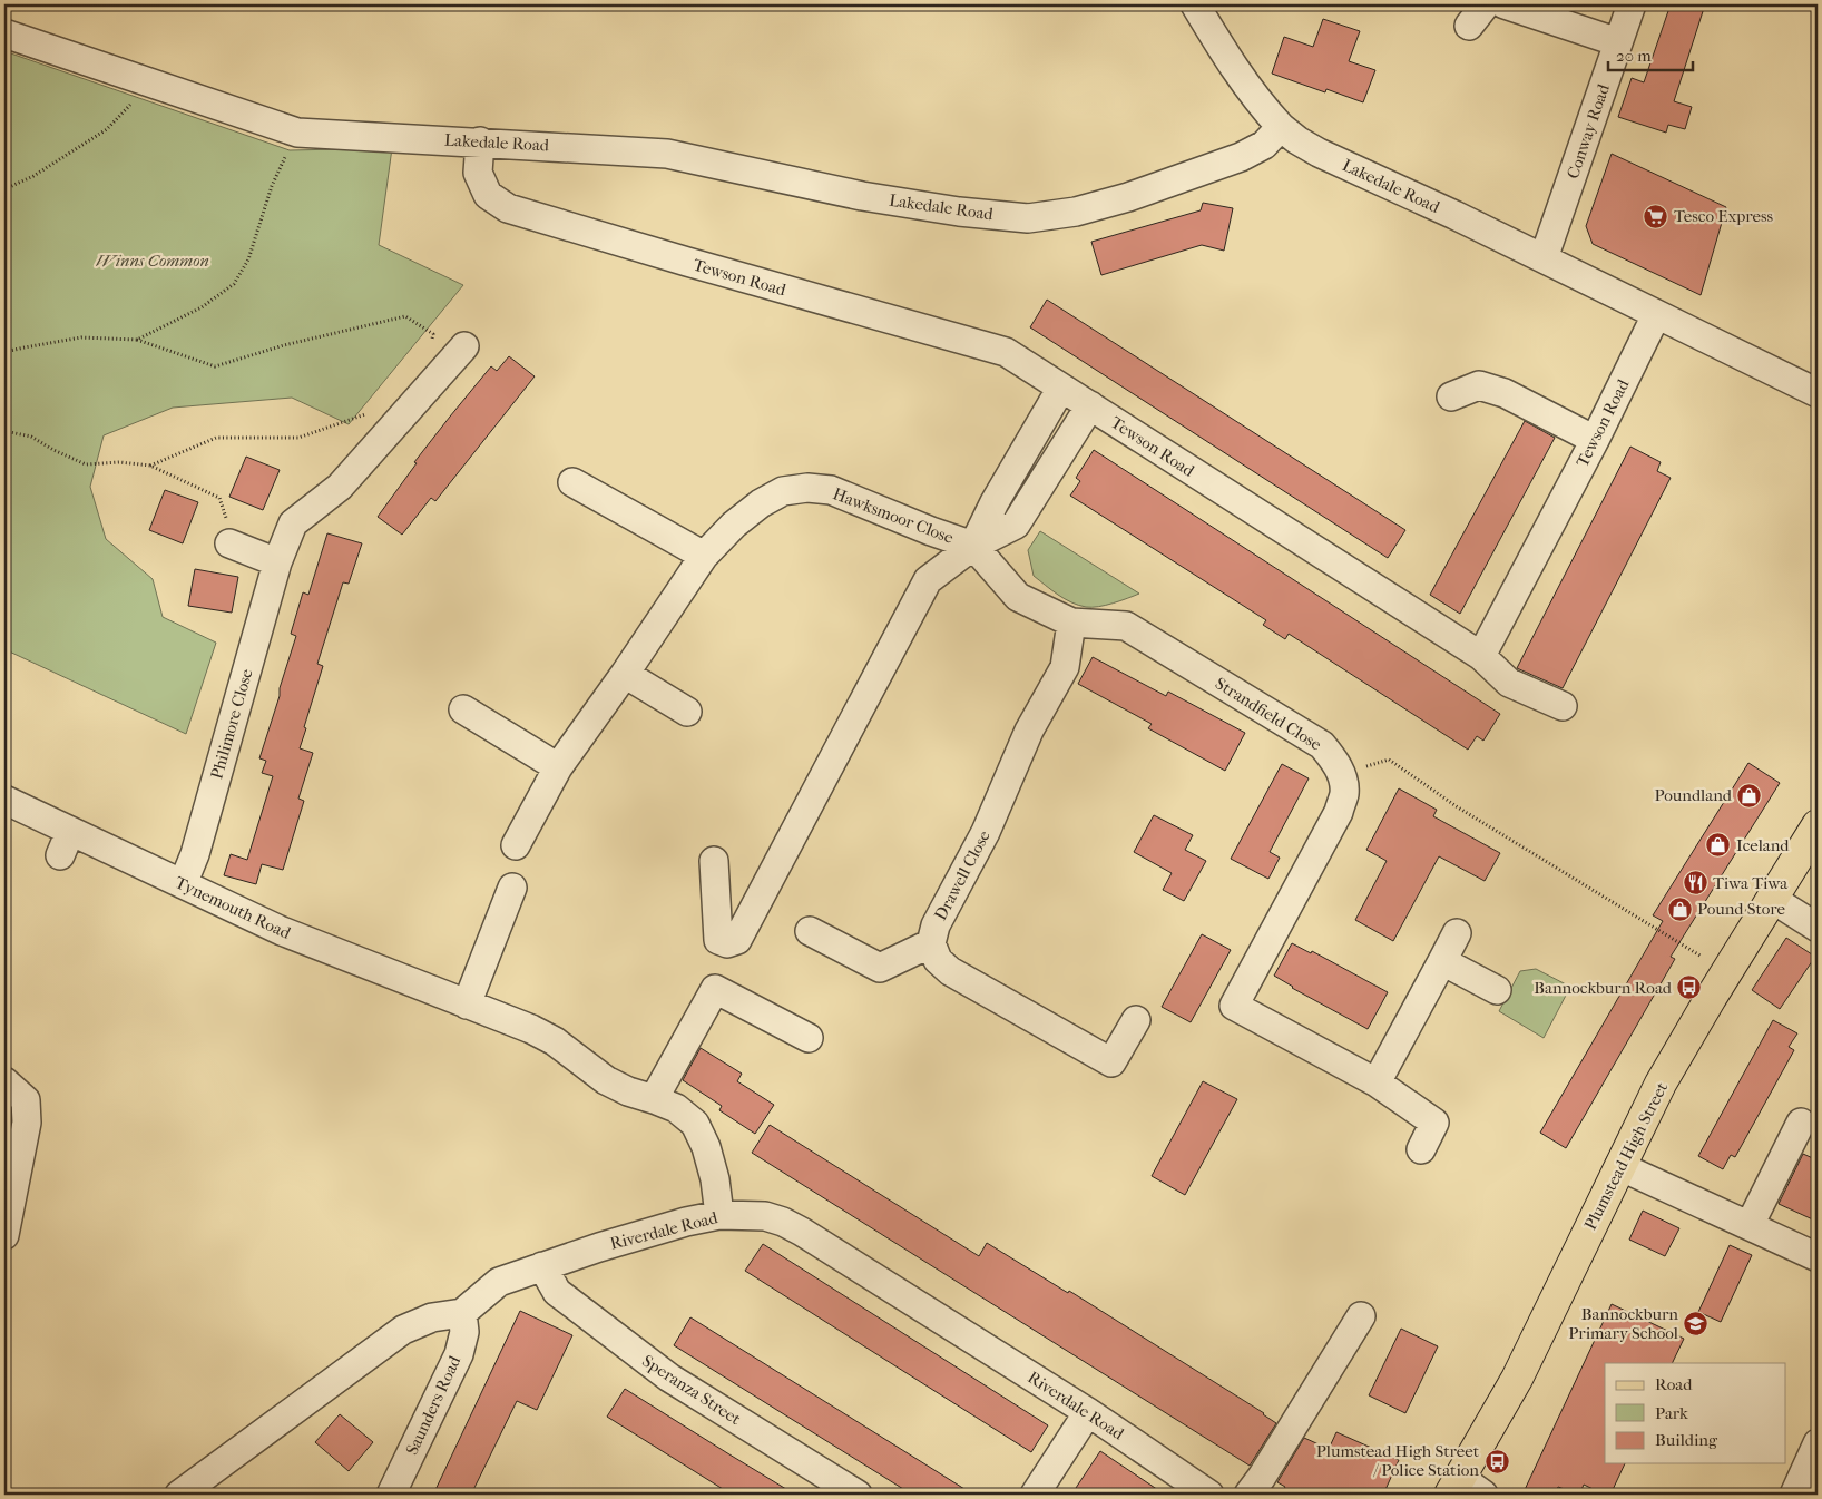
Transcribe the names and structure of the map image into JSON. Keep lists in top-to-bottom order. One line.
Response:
{"streets":{"main road":["Plumstead High Street"],"street":["Conway Road","Lakedale Road","Tewson Road","Hawksmoor Close","Strandfield Close","Philimore Close","Drawell Close","Tynemouth Road","Riverdale Road","Speranza Street","Saunders Road"]},"crossings":[["Conway Road","Lakedale Road"],["Lakedale Road","Tewson Road"],["Hawksmoor Close","Strandfield Close"],["Strandfield Close","Drawell Close"],["Philimore Close","Tynemouth Road"],["Tynemouth Road","Riverdale Road"],["Riverdale Road","Speranza Street"],["Riverdale Road","Saunders Road"]],"parks":["Winns Common"],"places":{"supermarket":["Tesco Express"],"shop":["Poundland","Iceland","Pound Store"],"restaurant":["Tiwa Tiwa"],"bus stop":["Bannockburn Road","Plumstead High Street / Police Station"],"school or university":["Bannockburn Primary School"]},"legend":["Road","Park","Building"],"scale_bar":"20 m"}
